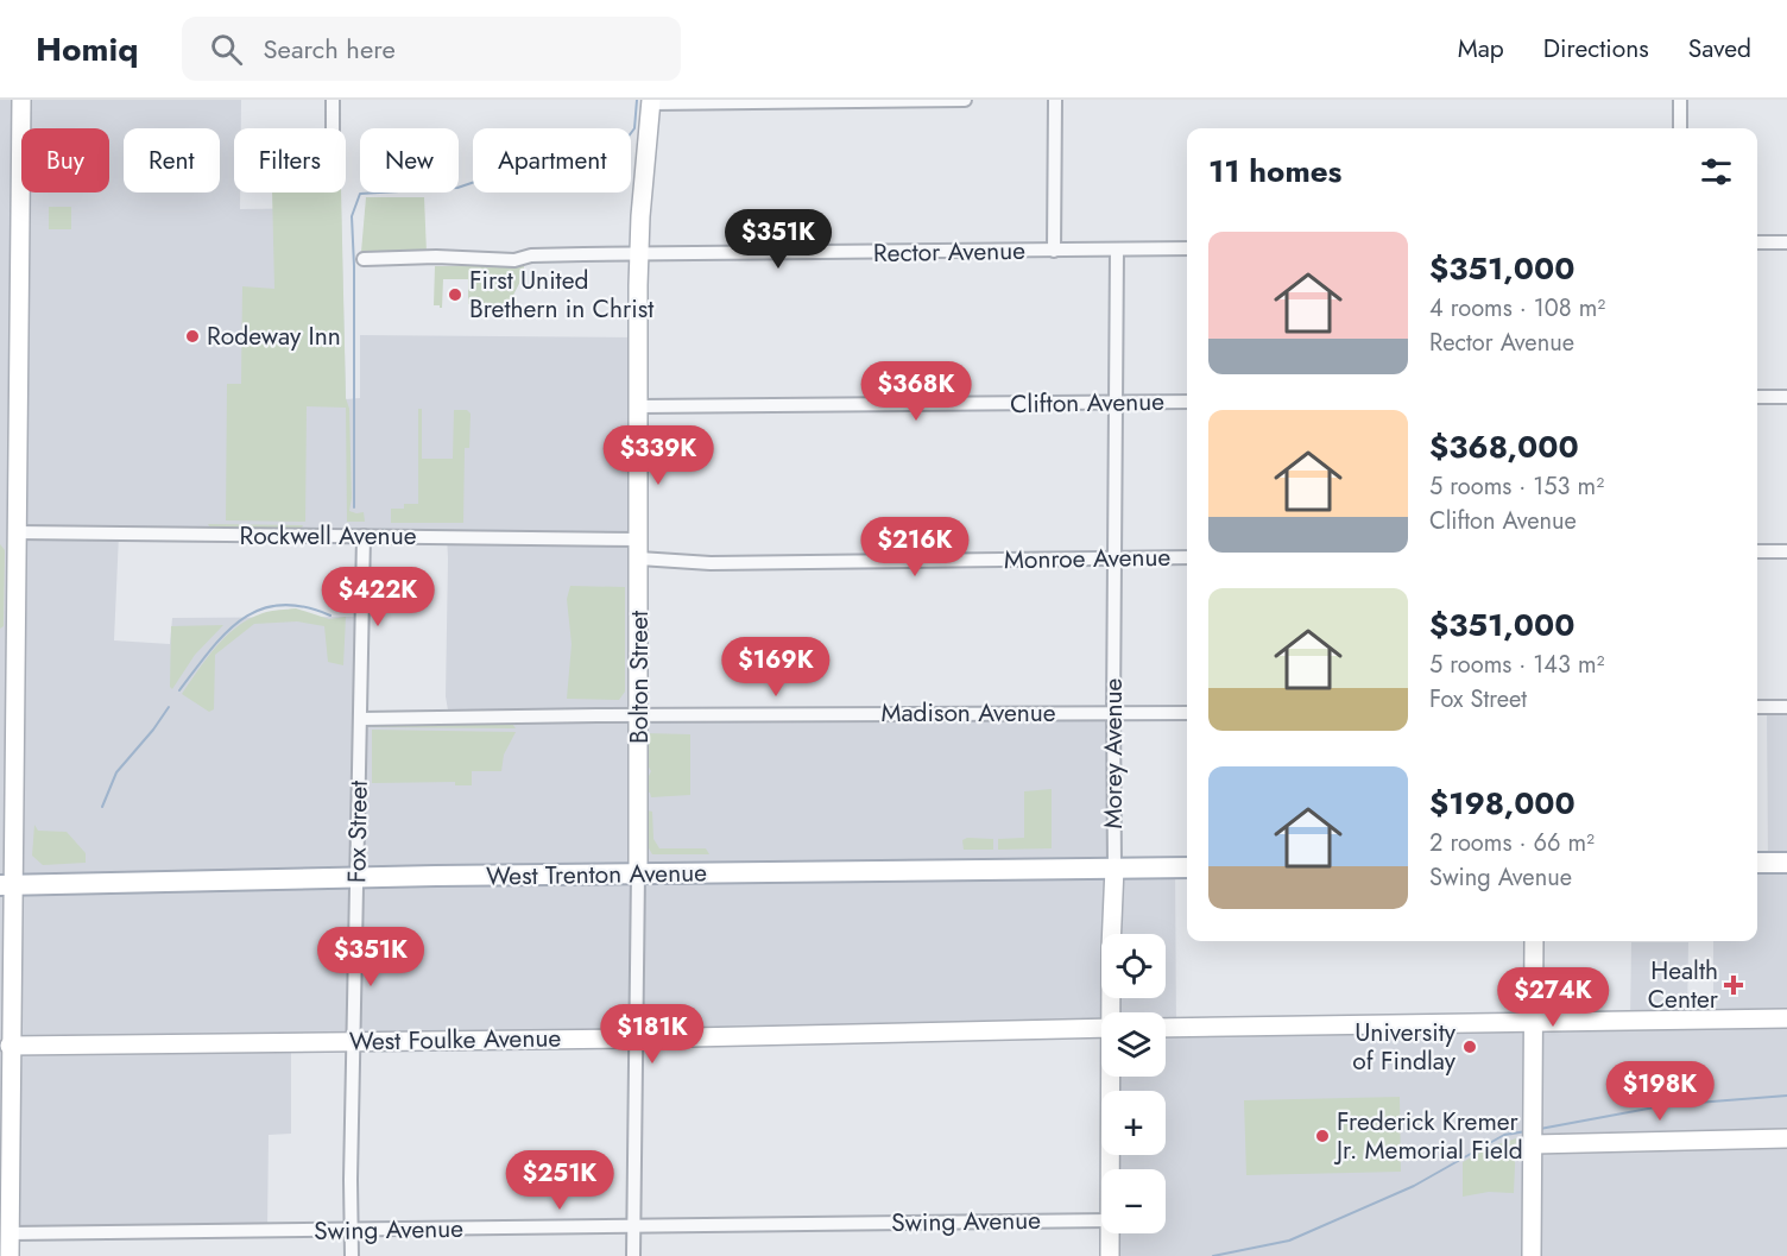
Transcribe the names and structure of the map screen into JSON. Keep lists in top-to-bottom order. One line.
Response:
{"streets":{"main road":["West Trenton Avenue"],"street":["Rector Avenue","Clifton Avenue","Rockwell Avenue","Monroe Avenue","Bolton Street","Madison Avenue","Morey Avenue","Fox Street","West Foulke Avenue","Swing Avenue"]},"crossings":[["Rector Avenue","Bolton Street"],["Rector Avenue","Morey Avenue"],["Clifton Avenue","Bolton Street"],["Clifton Avenue","Morey Avenue"],["Rockwell Avenue","Bolton Street"],["Rockwell Avenue","Fox Street"],["Monroe Avenue","Bolton Street"],["Monroe Avenue","Morey Avenue"],["Bolton Street","Madison Avenue"],["Bolton Street","West Trenton Avenue"],["Bolton Street","West Foulke Avenue"],["Bolton Street","Swing Avenue"],["Madison Avenue","Morey Avenue"],["Madison Avenue","Fox Street"],["Morey Avenue","West Trenton Avenue"],["Fox Street","West Trenton Avenue"],["Fox Street","West Foulke Avenue"],["Fox Street","Swing Avenue"]],"places":{"other":["First United Brethern in Christ","Rodeway Inn","University of Findlay","Frederick Kremer Jr. Memorial Field"],"health":["Health Center"]},"page":{"header":"Homiq","search":"Search here","nav":["Map","Directions","Saved"],"chip":["Buy","Rent","Filters","New","Apartment"],"heading":"11 homes","price":["$351K","$368K","$339K","$216K","$422K","$169K","$351K","$274K","$181K","$198K","$251K"],"list":[{"name":"$351,000","note":"4 rooms · 108 m² · Rector Avenue"},{"name":"$368,000","note":"5 rooms · 153 m² · Clifton Avenue"},{"name":"$351,000","note":"5 rooms · 143 m² · Fox Street"},{"name":"$198,000","note":"2 rooms · 66 m² · Swing Avenue"}],"map_buttons":["+","−"]}}
